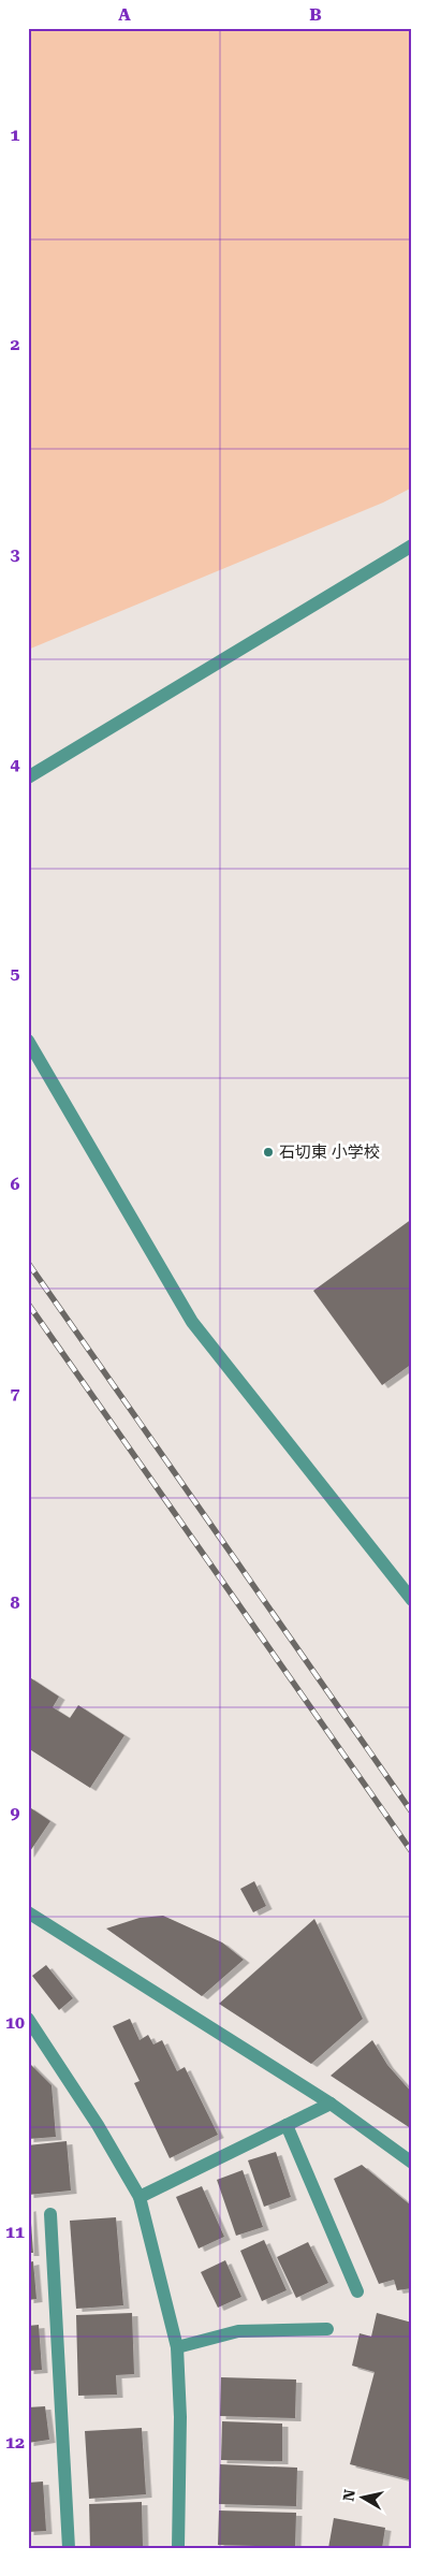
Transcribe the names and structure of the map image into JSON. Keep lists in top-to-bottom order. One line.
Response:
{"places":["石切東 小学校"],"north":"left","grid":{"columns":["A","B"],"rows":["1","2","3","4","5","6","7","8","9","10","11","12"]}}
